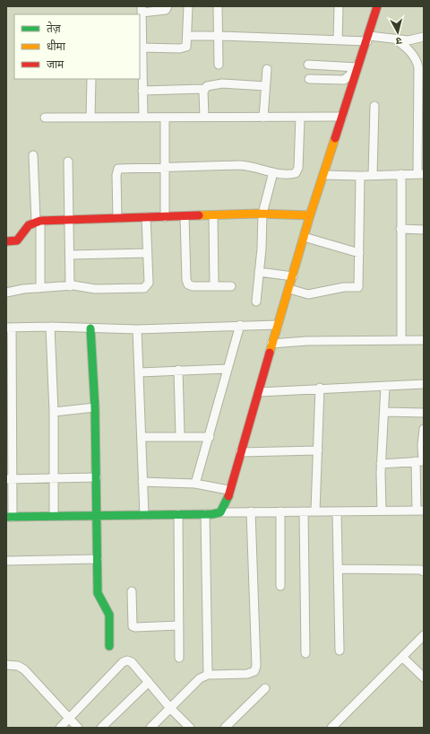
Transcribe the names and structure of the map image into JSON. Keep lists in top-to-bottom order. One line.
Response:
{"legend":["तेज़","धीमा","जाम"],"north":"bottom"}
